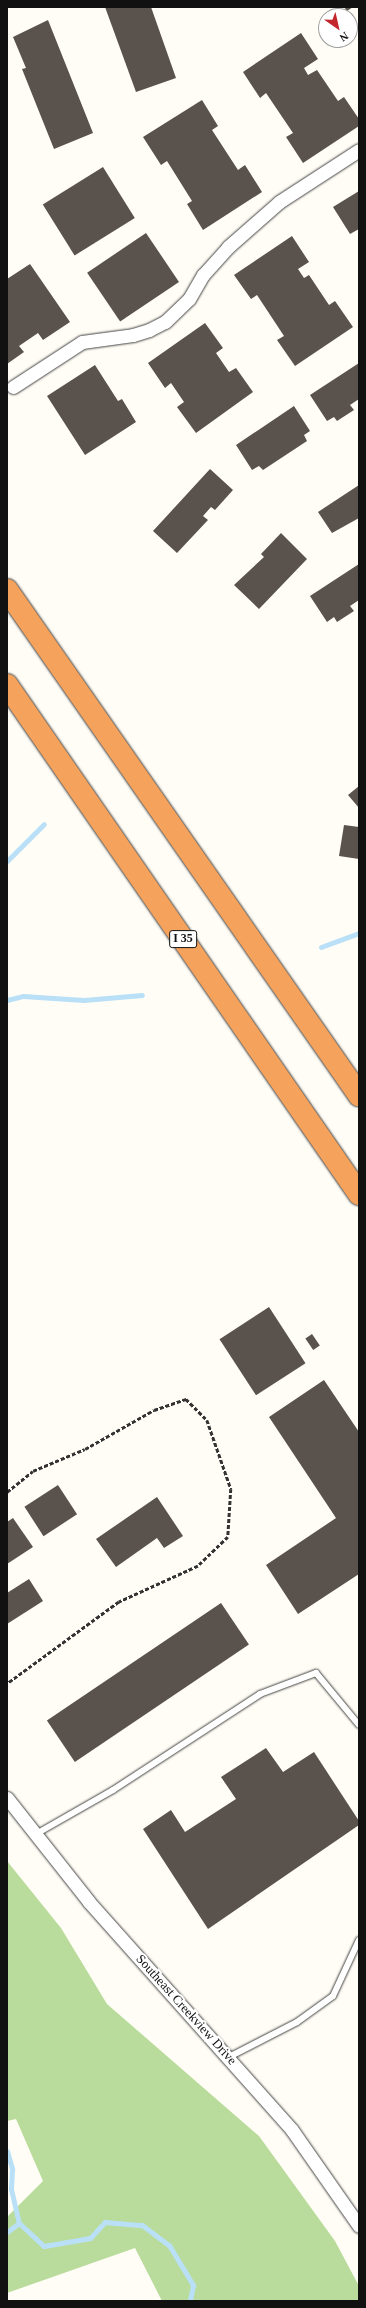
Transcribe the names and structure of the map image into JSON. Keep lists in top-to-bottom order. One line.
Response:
{"streets":{"highway":["I 35"],"street":["Southeast Creekview Drive"]},"north":"bottom right"}
